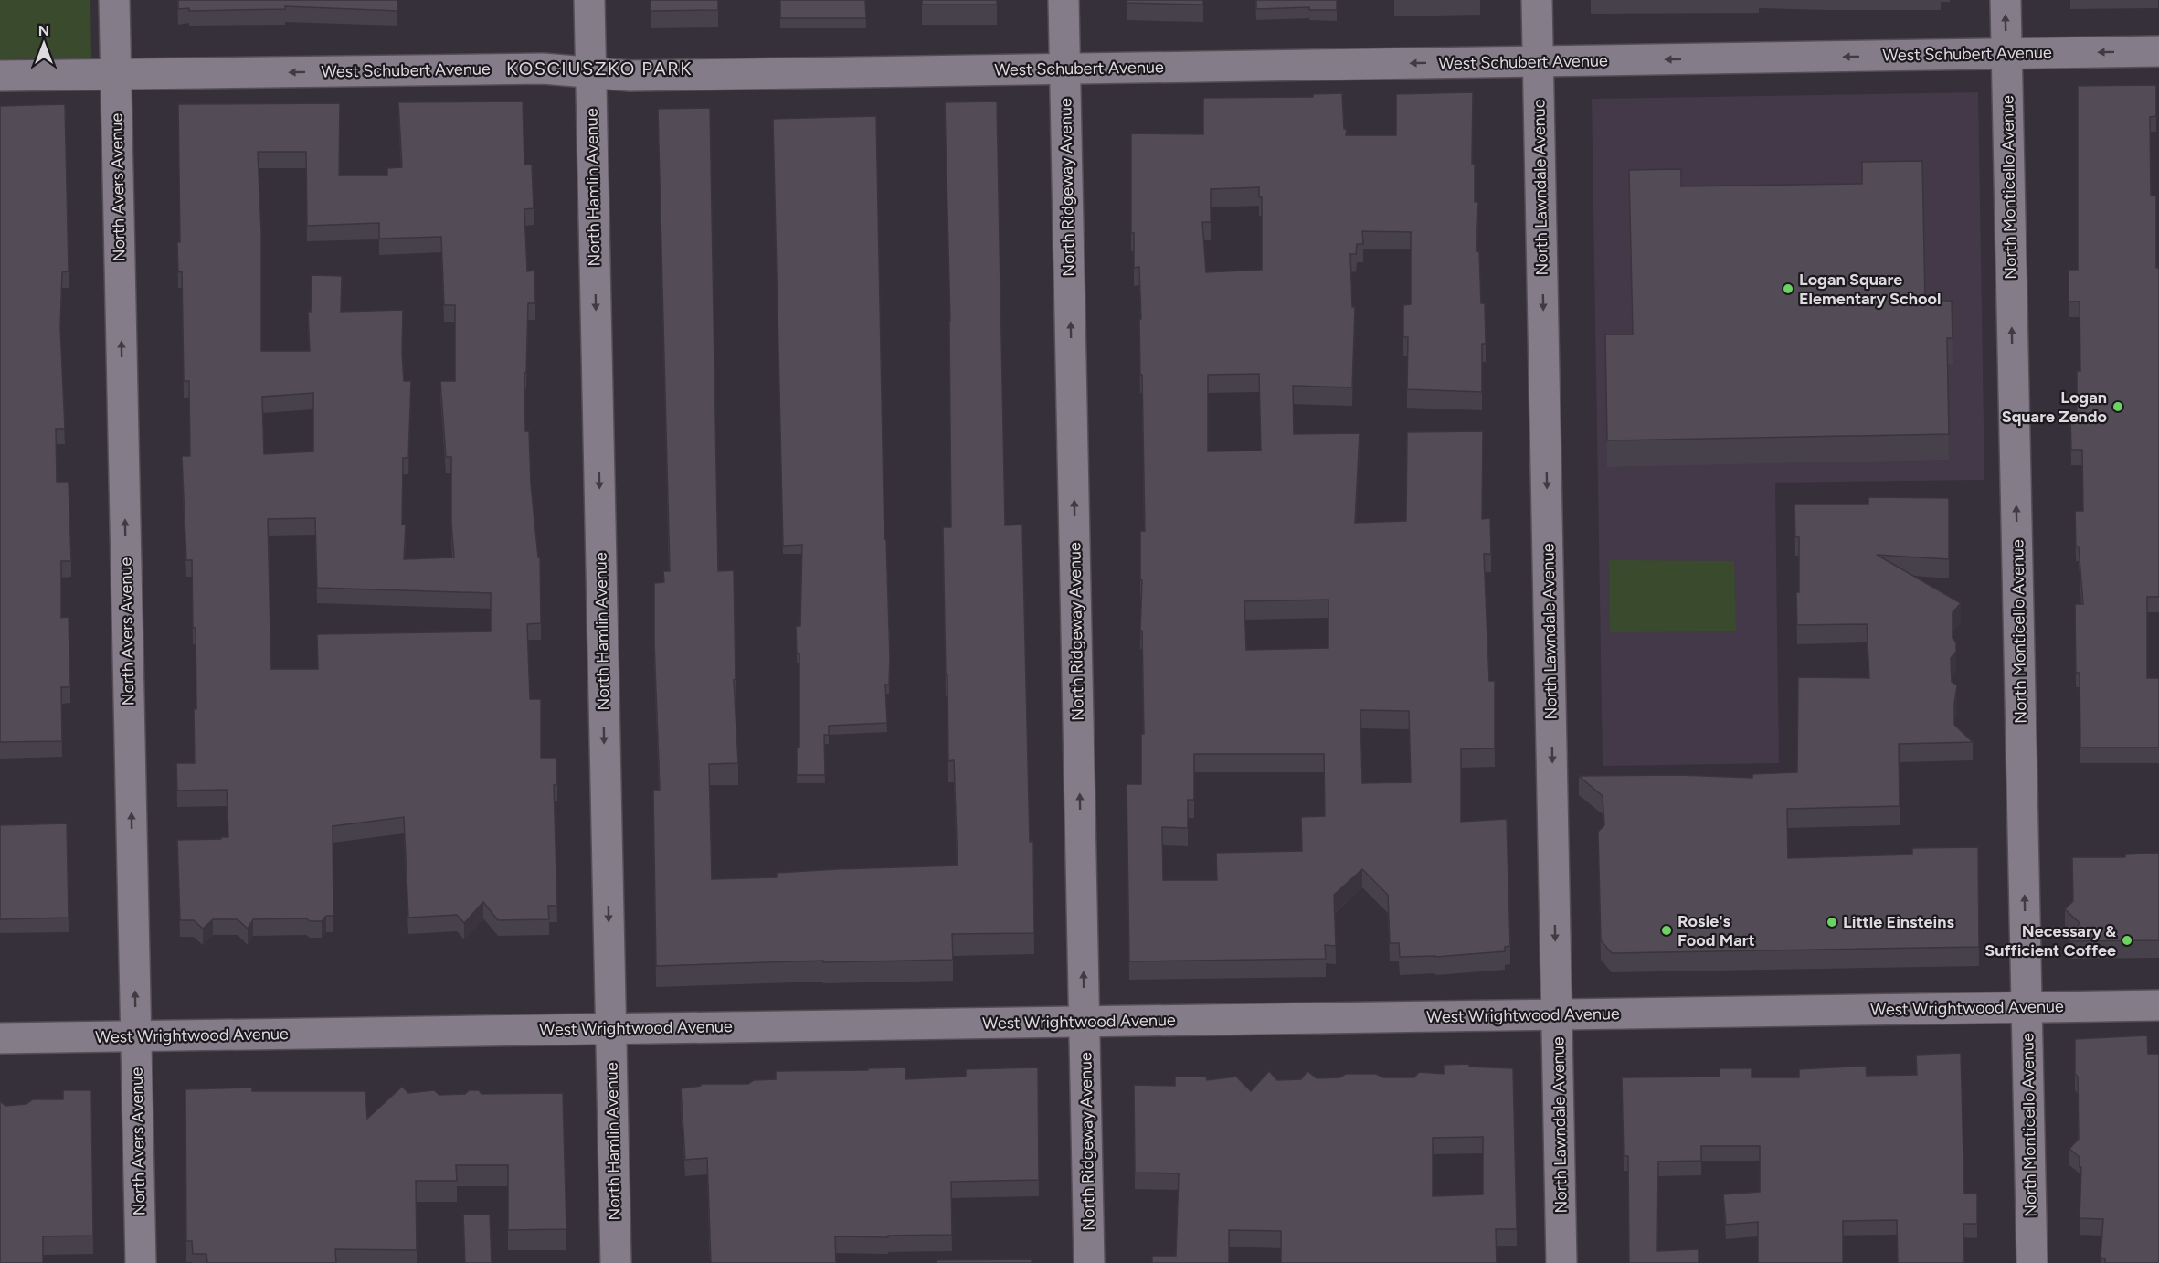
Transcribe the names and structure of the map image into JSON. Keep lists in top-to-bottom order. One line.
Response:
{"streets":{"street":["West Schubert Avenue","North Avers Avenue","North Hamlin Avenue","North Ridgeway Avenue","North Lawndale Avenue","North Monticello Avenue","West Wrightwood Avenue"]},"crossings":[["West Schubert Avenue","North Avers Avenue"],["West Schubert Avenue","North Hamlin Avenue"],["West Schubert Avenue","North Ridgeway Avenue"],["West Schubert Avenue","North Lawndale Avenue"],["West Schubert Avenue","North Monticello Avenue"],["North Avers Avenue","West Wrightwood Avenue"],["North Hamlin Avenue","West Wrightwood Avenue"],["North Ridgeway Avenue","West Wrightwood Avenue"],["North Lawndale Avenue","West Wrightwood Avenue"],["North Monticello Avenue","West Wrightwood Avenue"]],"one_way":["West Schubert Avenue","North Avers Avenue","North Hamlin Avenue","North Ridgeway Avenue","North Lawndale Avenue","North Monticello Avenue"],"districts":["KOSCIUSZKO PARK"],"places":["Logan Square Elementary School","Logan Square Zendo","Little Einsteins","Rosie's Food Mart","Necessary & Sufficient Coffee"],"north":"top"}
